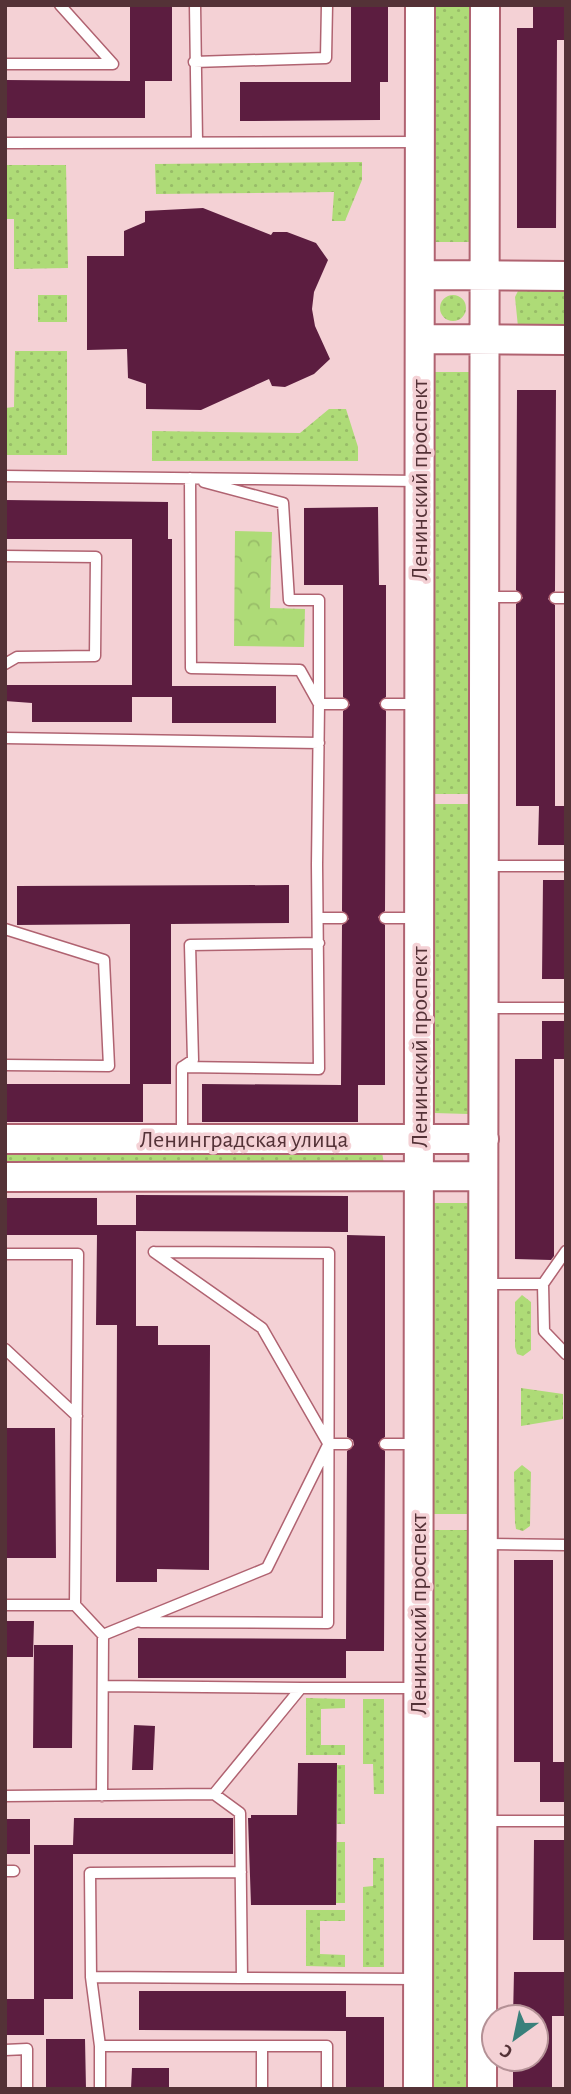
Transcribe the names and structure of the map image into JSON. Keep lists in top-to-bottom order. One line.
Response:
{"streets":{"main road":["Ленинский проспект","Ленинградская улица"]},"crossings":[["Ленинский проспект","Ленинградская улица"]],"north":"bottom left"}
